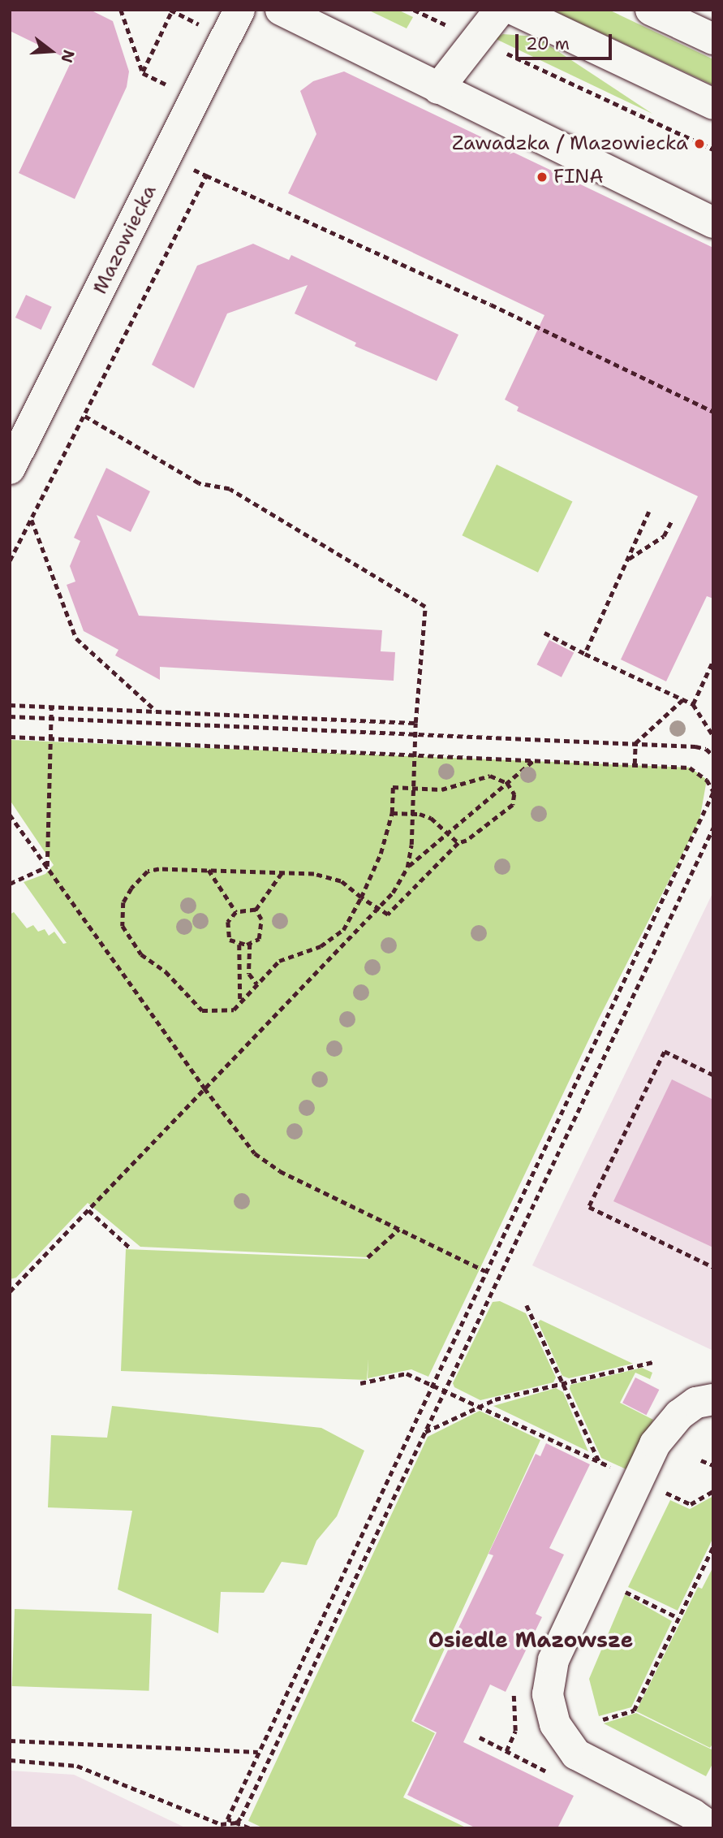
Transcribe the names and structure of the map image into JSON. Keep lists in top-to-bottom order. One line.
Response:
{"streets":{"street":["Mazowiecka"]},"districts":["Osiedle Mazowsze"],"places":["Zawadzka / Mazowiecka","FINA"],"scale_bar":"20 m","north":"right"}
